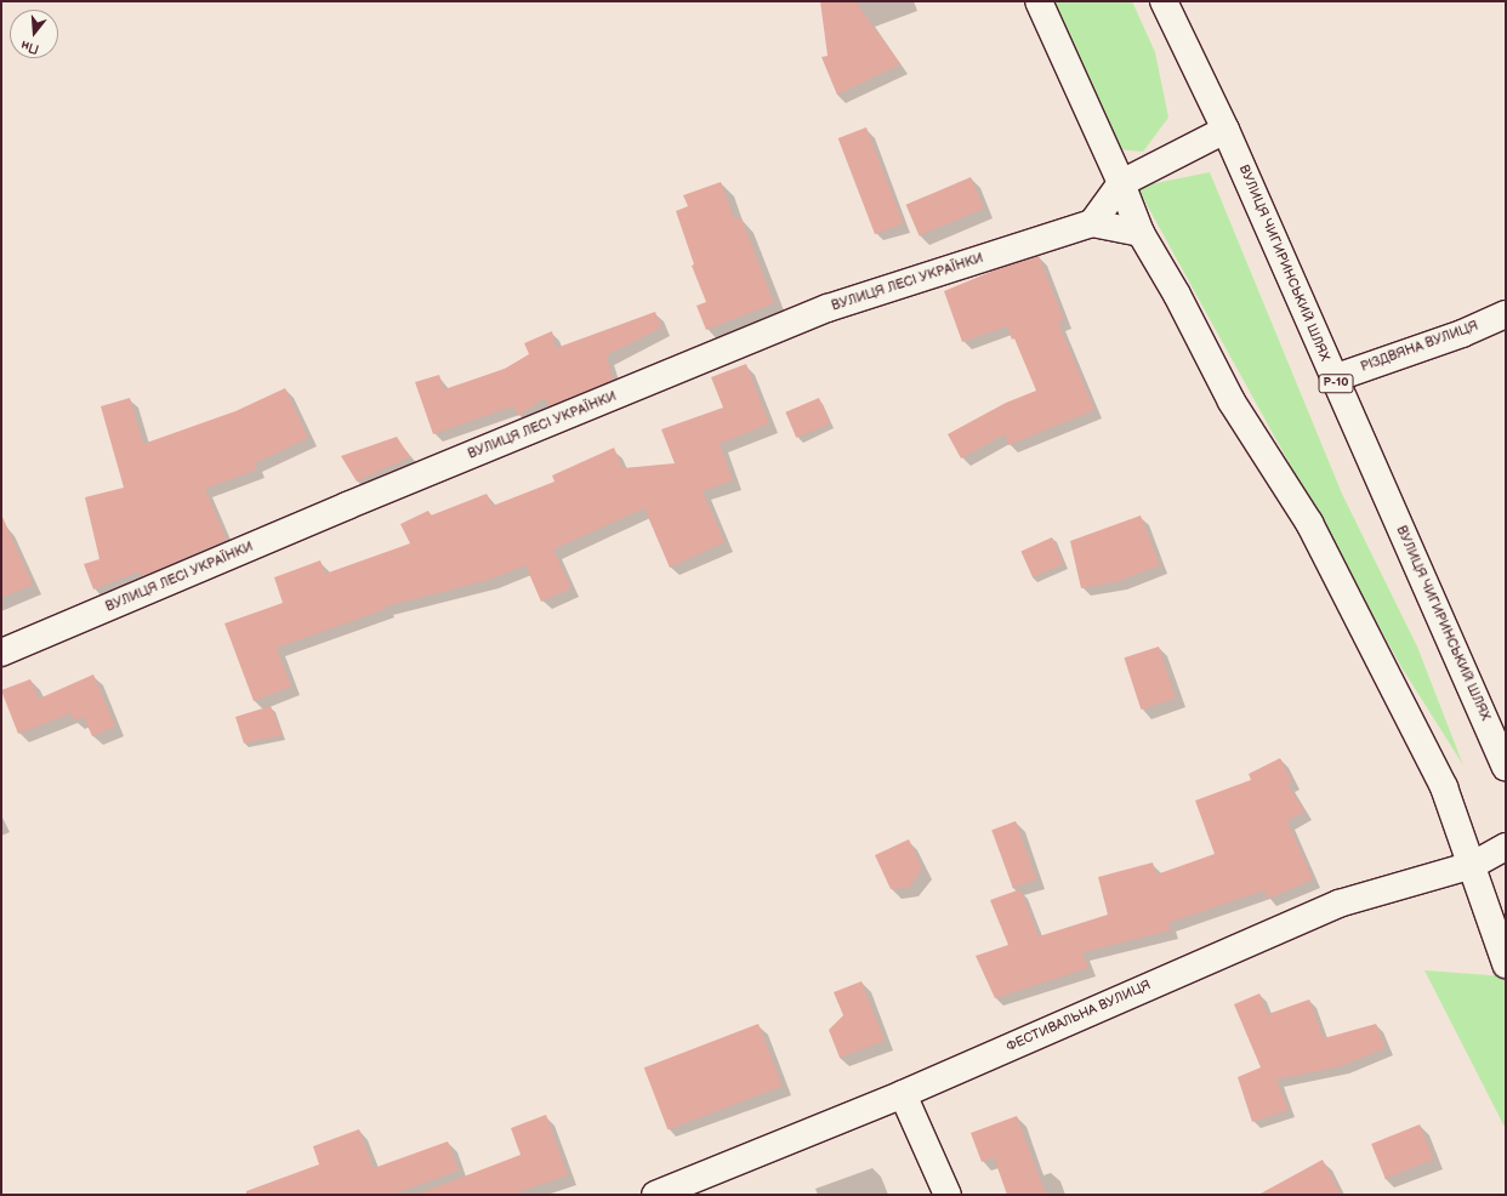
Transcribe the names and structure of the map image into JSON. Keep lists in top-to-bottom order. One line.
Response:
{"streets":{"street":["ВУЛИЦЯ ЧИГИРИНСЬКИЙ ШЛЯХ","ВУЛИЦЯ ЛЕСІ УКРАЇНКИ","РІЗДВЯНА ВУЛИЦЯ","Р-10","ФЕСТИВАЛЬНА ВУЛИЦЯ"]},"crossings":[["ВУЛИЦЯ ЧИГИРИНСЬКИЙ ШЛЯХ","РІЗДВЯНА ВУЛИЦЯ"]],"north":"bottom"}
